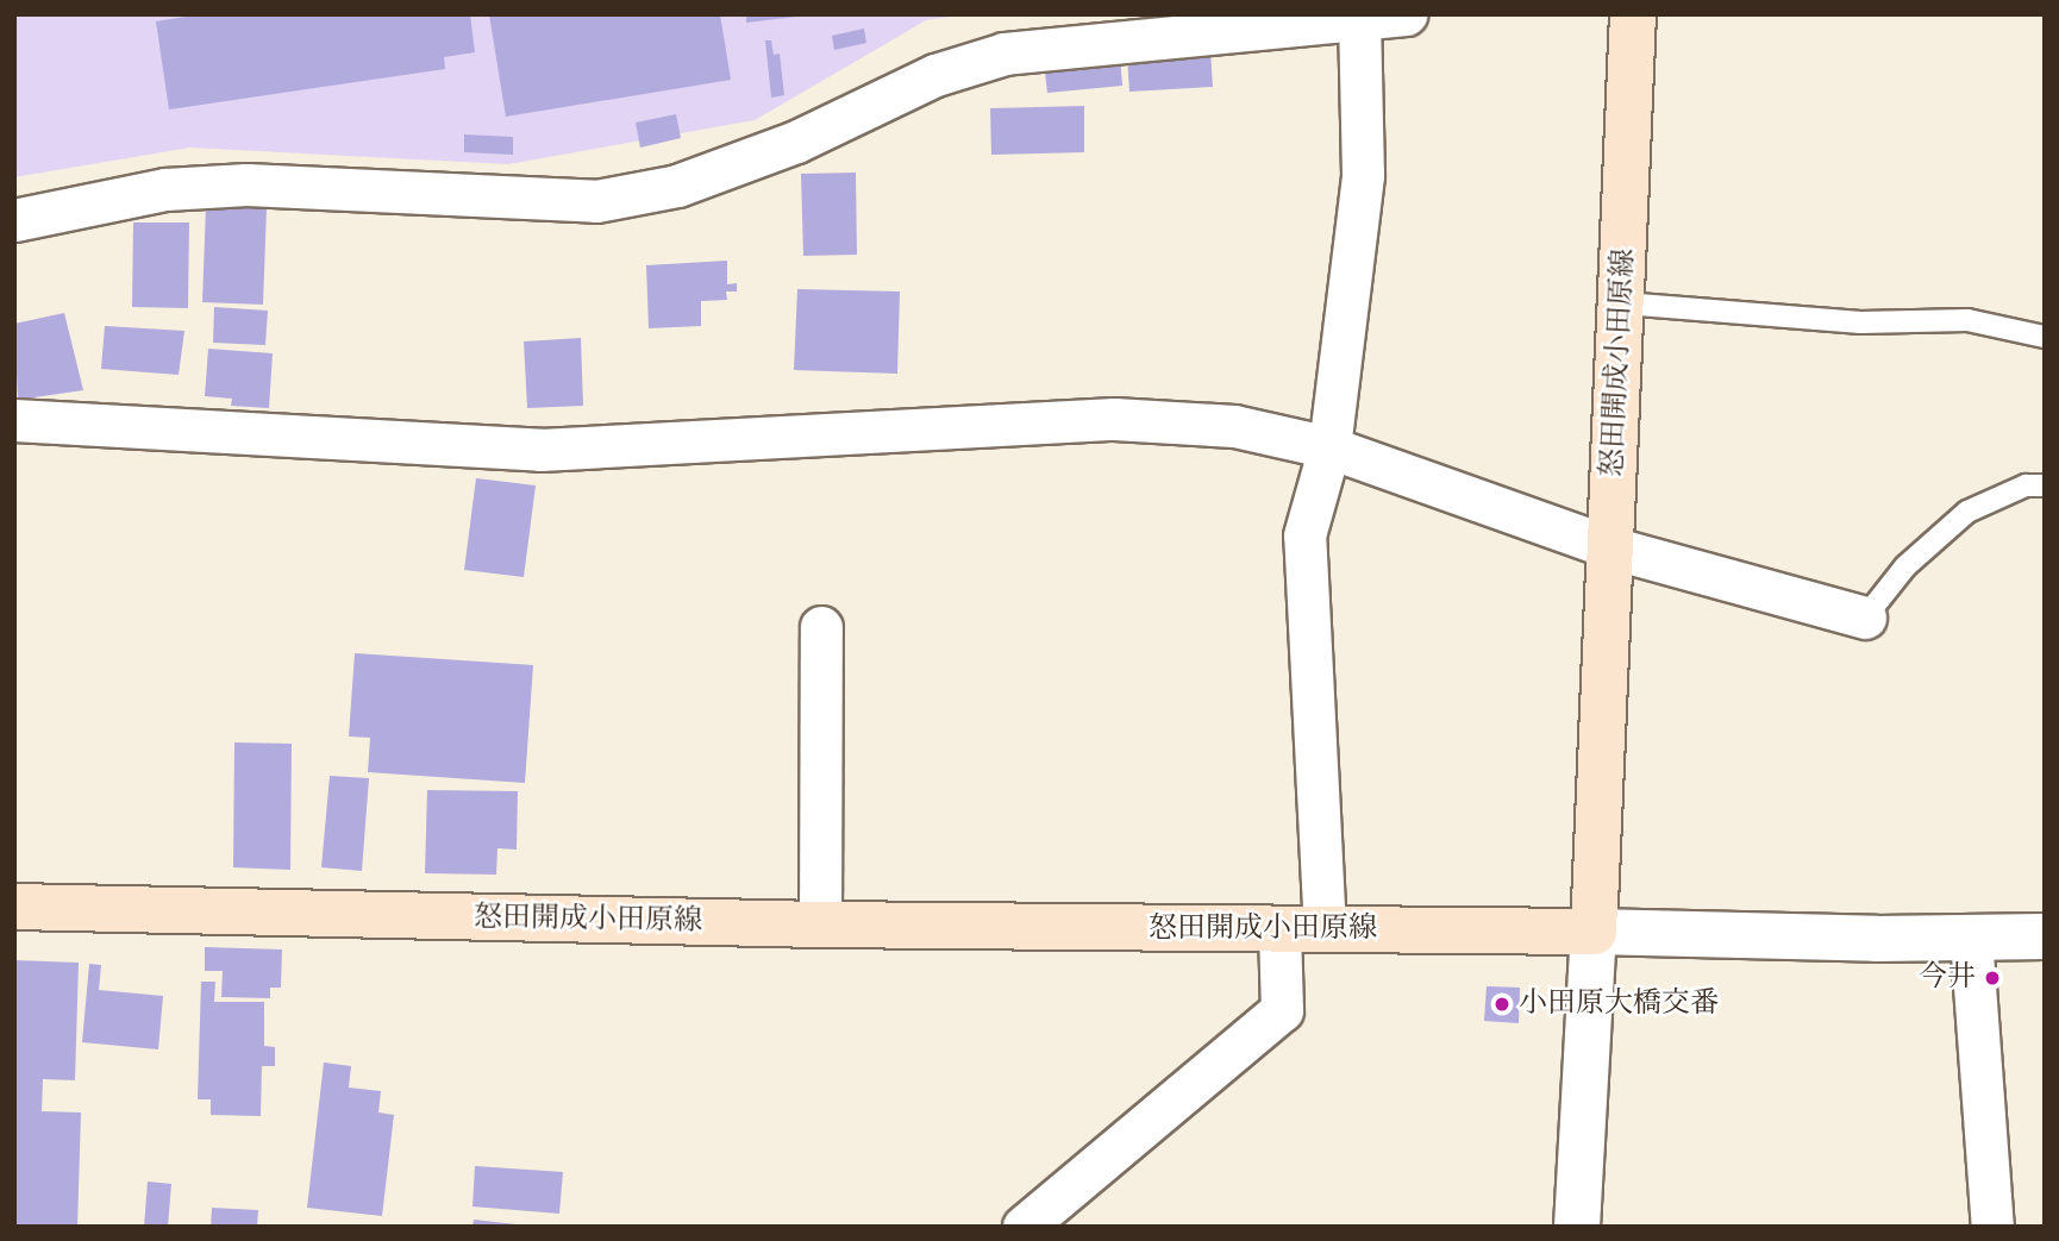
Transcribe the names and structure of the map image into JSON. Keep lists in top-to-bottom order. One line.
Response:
{"streets":{"main road":["怒田開成小田原線"]},"places":["今井","小田原大橋交番"]}
